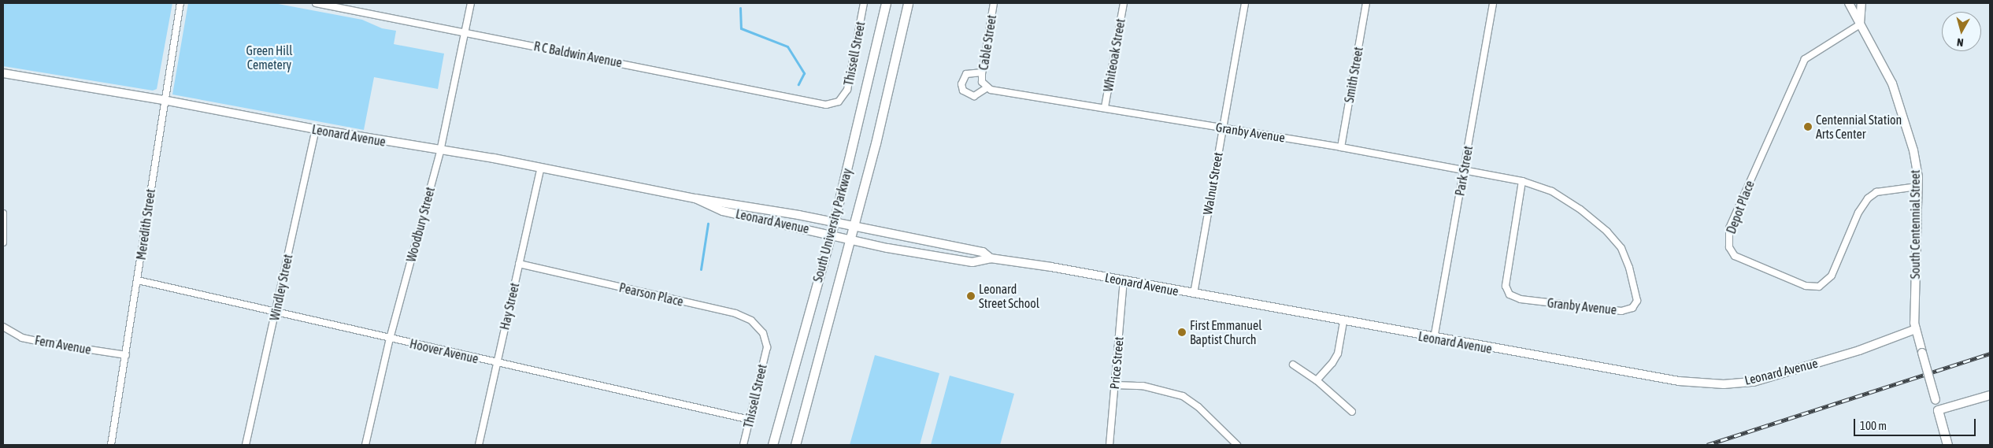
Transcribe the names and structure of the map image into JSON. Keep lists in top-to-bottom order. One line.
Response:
{"streets":{"main road":["South University Parkway"],"street":["Cable Street","Thissell Street","R C Baldwin Avenue","Whiteoak Street","Smith Street","Granby Avenue","Leonard Avenue","Park Street","Walnut Street","Depot Place","Meredith Street","Woodbury Street","South Centennial Street","Windley Street","Pearson Place","Hay Street","Fern Avenue","Hoover Avenue","Price Street"]},"crossings":[["Cable Street","Granby Avenue"],["Thissell Street","R C Baldwin Avenue"],["Thissell Street","Pearson Place"],["Thissell Street","Hoover Avenue"],["R C Baldwin Avenue","Woodbury Street"],["Whiteoak Street","Granby Avenue"],["Smith Street","Granby Avenue"],["Granby Avenue","Park Street"],["Granby Avenue","Walnut Street"],["Leonard Avenue","Park Street"],["Leonard Avenue","Walnut Street"],["Leonard Avenue","Meredith Street"],["Leonard Avenue","Woodbury Street"],["Leonard Avenue","South Centennial Street"],["Leonard Avenue","South University Parkway"],["Leonard Avenue","Windley Street"],["Leonard Avenue","Hay Street"],["Leonard Avenue","Price Street"],["Depot Place","South Centennial Street"],["Meredith Street","Fern Avenue"],["Meredith Street","Hoover Avenue"],["Woodbury Street","Hoover Avenue"],["Windley Street","Hoover Avenue"],["Pearson Place","Hay Street"],["Hay Street","Hoover Avenue"]],"parks":["Green Hill Cemetery"],"places":["Centennial Station Arts Center","Leonard Street School","First Emmanuel Baptist Church"],"scale_bar":"100 m","north":"bottom"}
